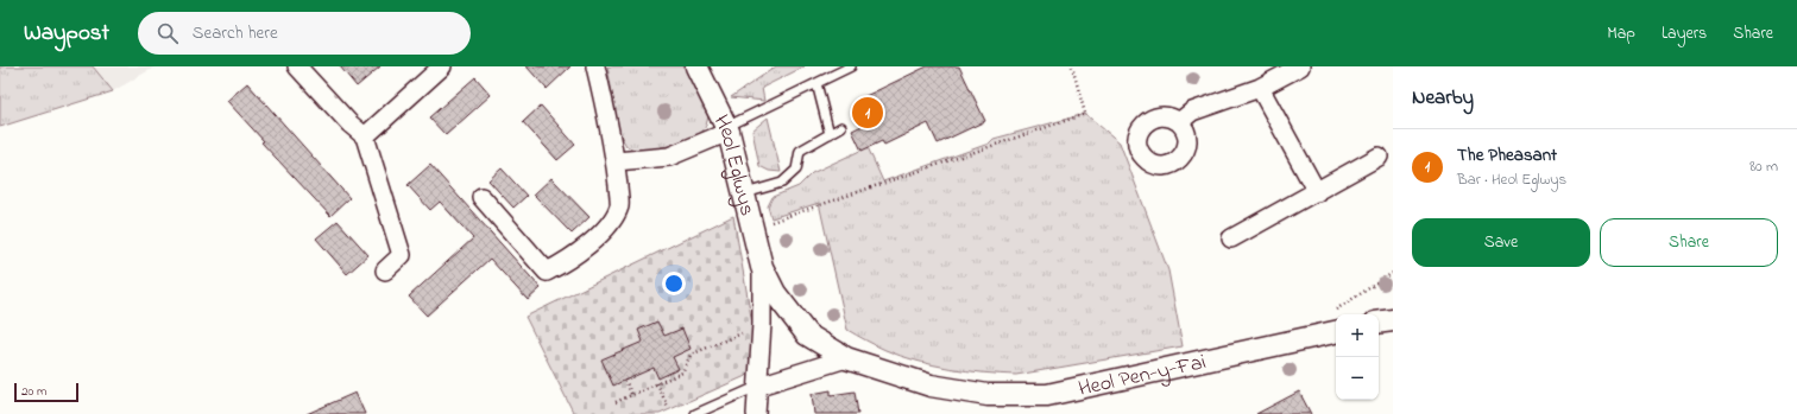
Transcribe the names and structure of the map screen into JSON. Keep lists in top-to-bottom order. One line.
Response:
{"streets":{"street":["Heol Eglwys","Heol Pen-y-Fai"]},"crossings":[["Heol Eglwys","Heol Pen-y-Fai"]],"scale_bar":"20 m","page":{"header":"Waypost","search":"Search here","nav":["Map","Layers","Share"],"heading":"Nearby","pins":"1","list":[{"mark":"1","name":"The Pheasant","note":"Bar · Heol Eglwys","value":"80 m"}],"buttons":["Save","Share"],"map_buttons":["+","−"],"scale":"20 m"}}
